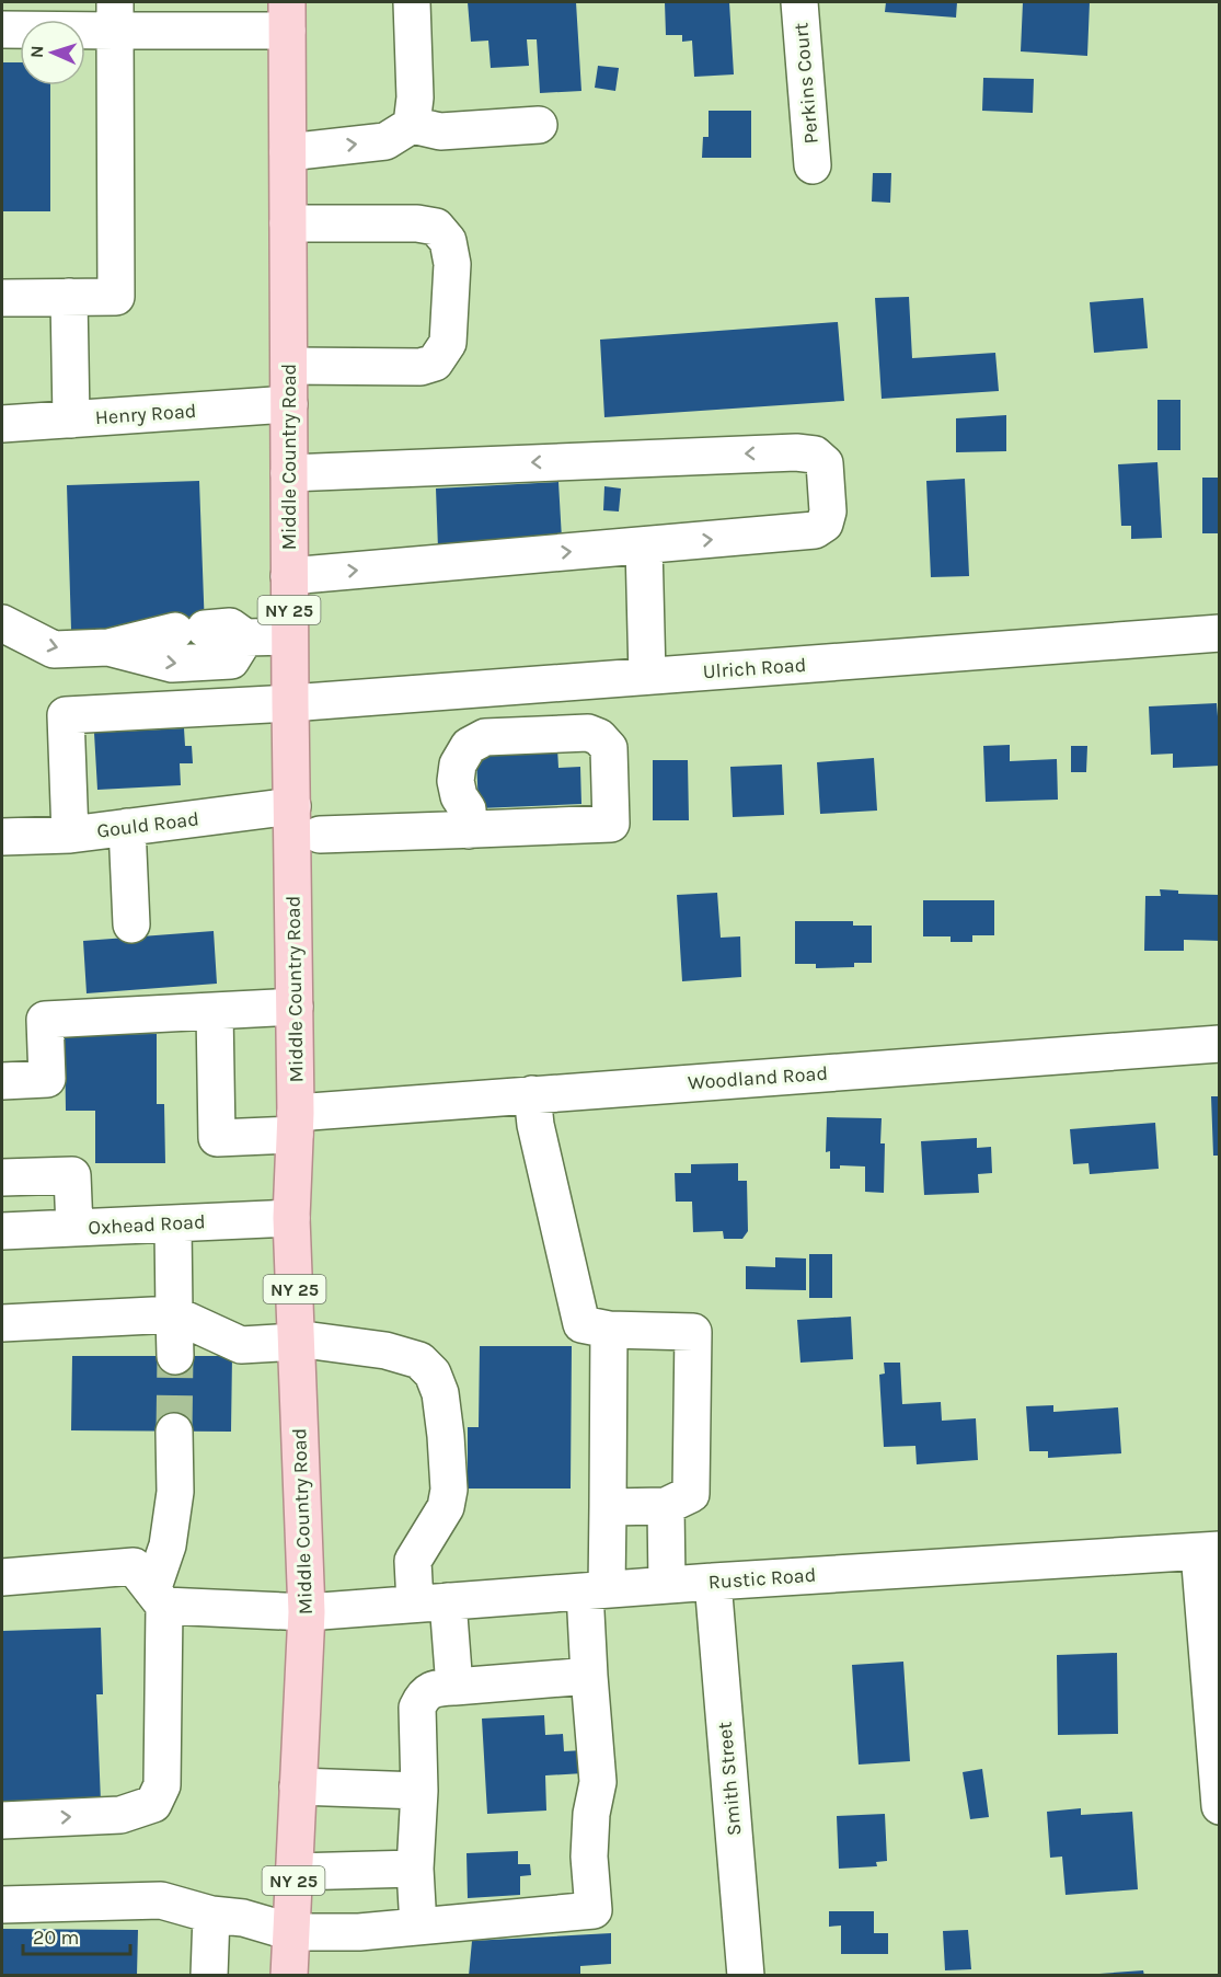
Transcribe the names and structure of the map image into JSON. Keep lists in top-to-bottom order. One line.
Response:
{"streets":{"main road":["Middle Country Road","NY 25"],"street":["Perkins Court","Henry Road","Ulrich Road","Gould Road","Woodland Road","Oxhead Road","Rustic Road","Smith Street"]},"crossings":[["Henry Road","Middle Country Road"],["Middle Country Road","Ulrich Road"],["Middle Country Road","Gould Road"],["Middle Country Road","Woodland Road"],["Middle Country Road","Oxhead Road"],["Middle Country Road","Rustic Road"],["Ulrich Road","Gould Road"],["Rustic Road","Smith Street"]],"scale_bar":"20 m","north":"left"}
